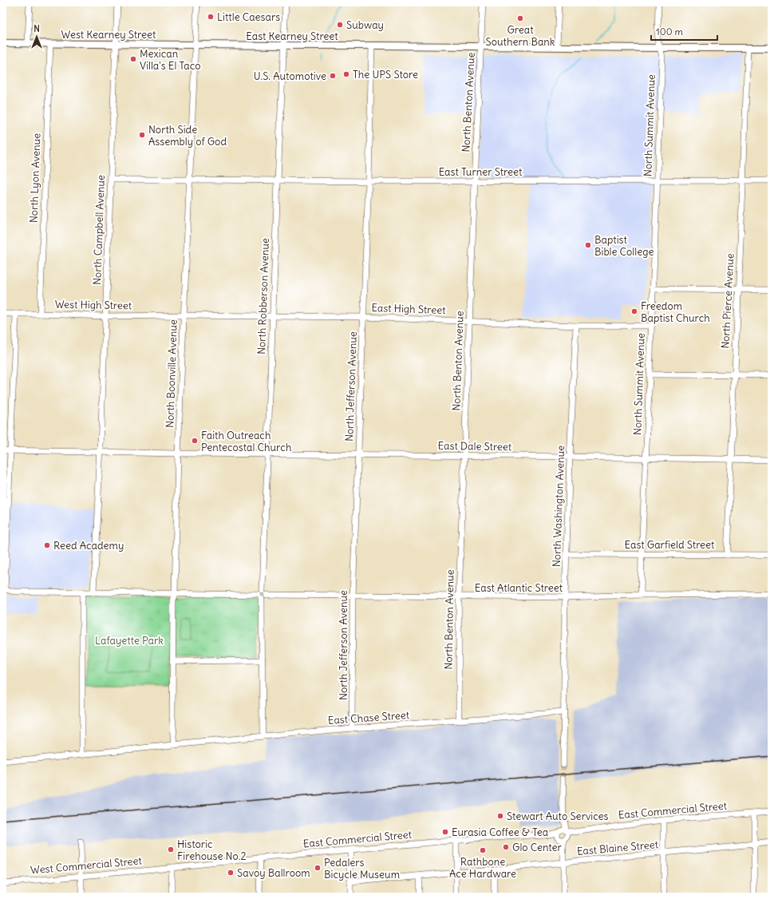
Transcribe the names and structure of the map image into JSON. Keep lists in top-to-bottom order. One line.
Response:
{"streets":{"main road":["West Kearney Street","East Kearney Street"],"street":["North Benton Avenue","North Summit Avenue","East Turner Street","North Lyon Avenue","North Campbell Avenue","North Robberson Avenue","North Pierce Avenue","West High Street","East High Street","North Boonville Avenue","North Jefferson Avenue","East Dale Street","North Washington Avenue","East Garfield Street","East Atlantic Street","East Chase Street","East Commercial Street","East Blaine Street","West Commercial Street"]},"crossings":[["West Kearney Street","East Kearney Street"],["West Kearney Street","North Lyon Avenue"],["West Kearney Street","North Campbell Avenue"],["West Kearney Street","North Boonville Avenue"],["East Kearney Street","North Benton Avenue"],["East Kearney Street","North Summit Avenue"],["East Kearney Street","North Robberson Avenue"],["East Kearney Street","North Pierce Avenue"],["East Kearney Street","North Boonville Avenue"],["East Kearney Street","North Jefferson Avenue"],["North Benton Avenue","East Turner Street"],["North Benton Avenue","East High Street"],["North Benton Avenue","East Dale Street"],["North Benton Avenue","East Atlantic Street"],["North Benton Avenue","East Chase Street"],["North Summit Avenue","East Turner Street"],["North Summit Avenue","East High Street"],["North Summit Avenue","East Dale Street"],["North Summit Avenue","East Garfield Street"],["North Summit Avenue","East Atlantic Street"],["East Turner Street","North Campbell Avenue"],["East Turner Street","North Robberson Avenue"],["East Turner Street","North Pierce Avenue"],["East Turner Street","North Boonville Avenue"],["East Turner Street","North Jefferson Avenue"],["North Lyon Avenue","West High Street"],["North Campbell Avenue","West High Street"],["North Campbell Avenue","East Dale Street"],["North Campbell Avenue","East Atlantic Street"],["North Robberson Avenue","East High Street"],["North Robberson Avenue","East Dale Street"],["North Robberson Avenue","East Atlantic Street"],["North Robberson Avenue","East Chase Street"],["North Pierce Avenue","East Dale Street"],["North Pierce Avenue","East Garfield Street"],["West High Street","East High Street"],["West High Street","North Boonville Avenue"],["East High Street","North Boonville Avenue"],["East High Street","North Jefferson Avenue"],["East High Street","North Washington Avenue"],["North Boonville Avenue","East Dale Street"],["North Boonville Avenue","East Atlantic Street"],["North Boonville Avenue","East Chase Street"],["North Jefferson Avenue","East Dale Street"],["North Jefferson Avenue","East Atlantic Street"],["North Jefferson Avenue","East Chase Street"],["East Dale Street","North Washington Avenue"],["North Washington Avenue","East Garfield Street"],["North Washington Avenue","East Atlantic Street"],["North Washington Avenue","East Chase Street"],["East Commercial Street","West Commercial Street"]],"parks":["Lafayette Park"],"places":["Little Caesars","Great Southern Bank","Subway","Mexican Villa's El Taco","The UPS Store","U.S. Automotive","North Side Assembly of God","Baptist Bible College","Freedom Baptist Church","Faith Outreach Pentecostal Church","Reed Academy","Stewart Auto Services","Eurasia Coffee & Tea","Glo Center","Historic Firehouse No.2","Rathbone Ace Hardware","Pedalers Bicycle Museum","Savoy Ballroom"],"scale_bar":"100 m","north":"top"}
